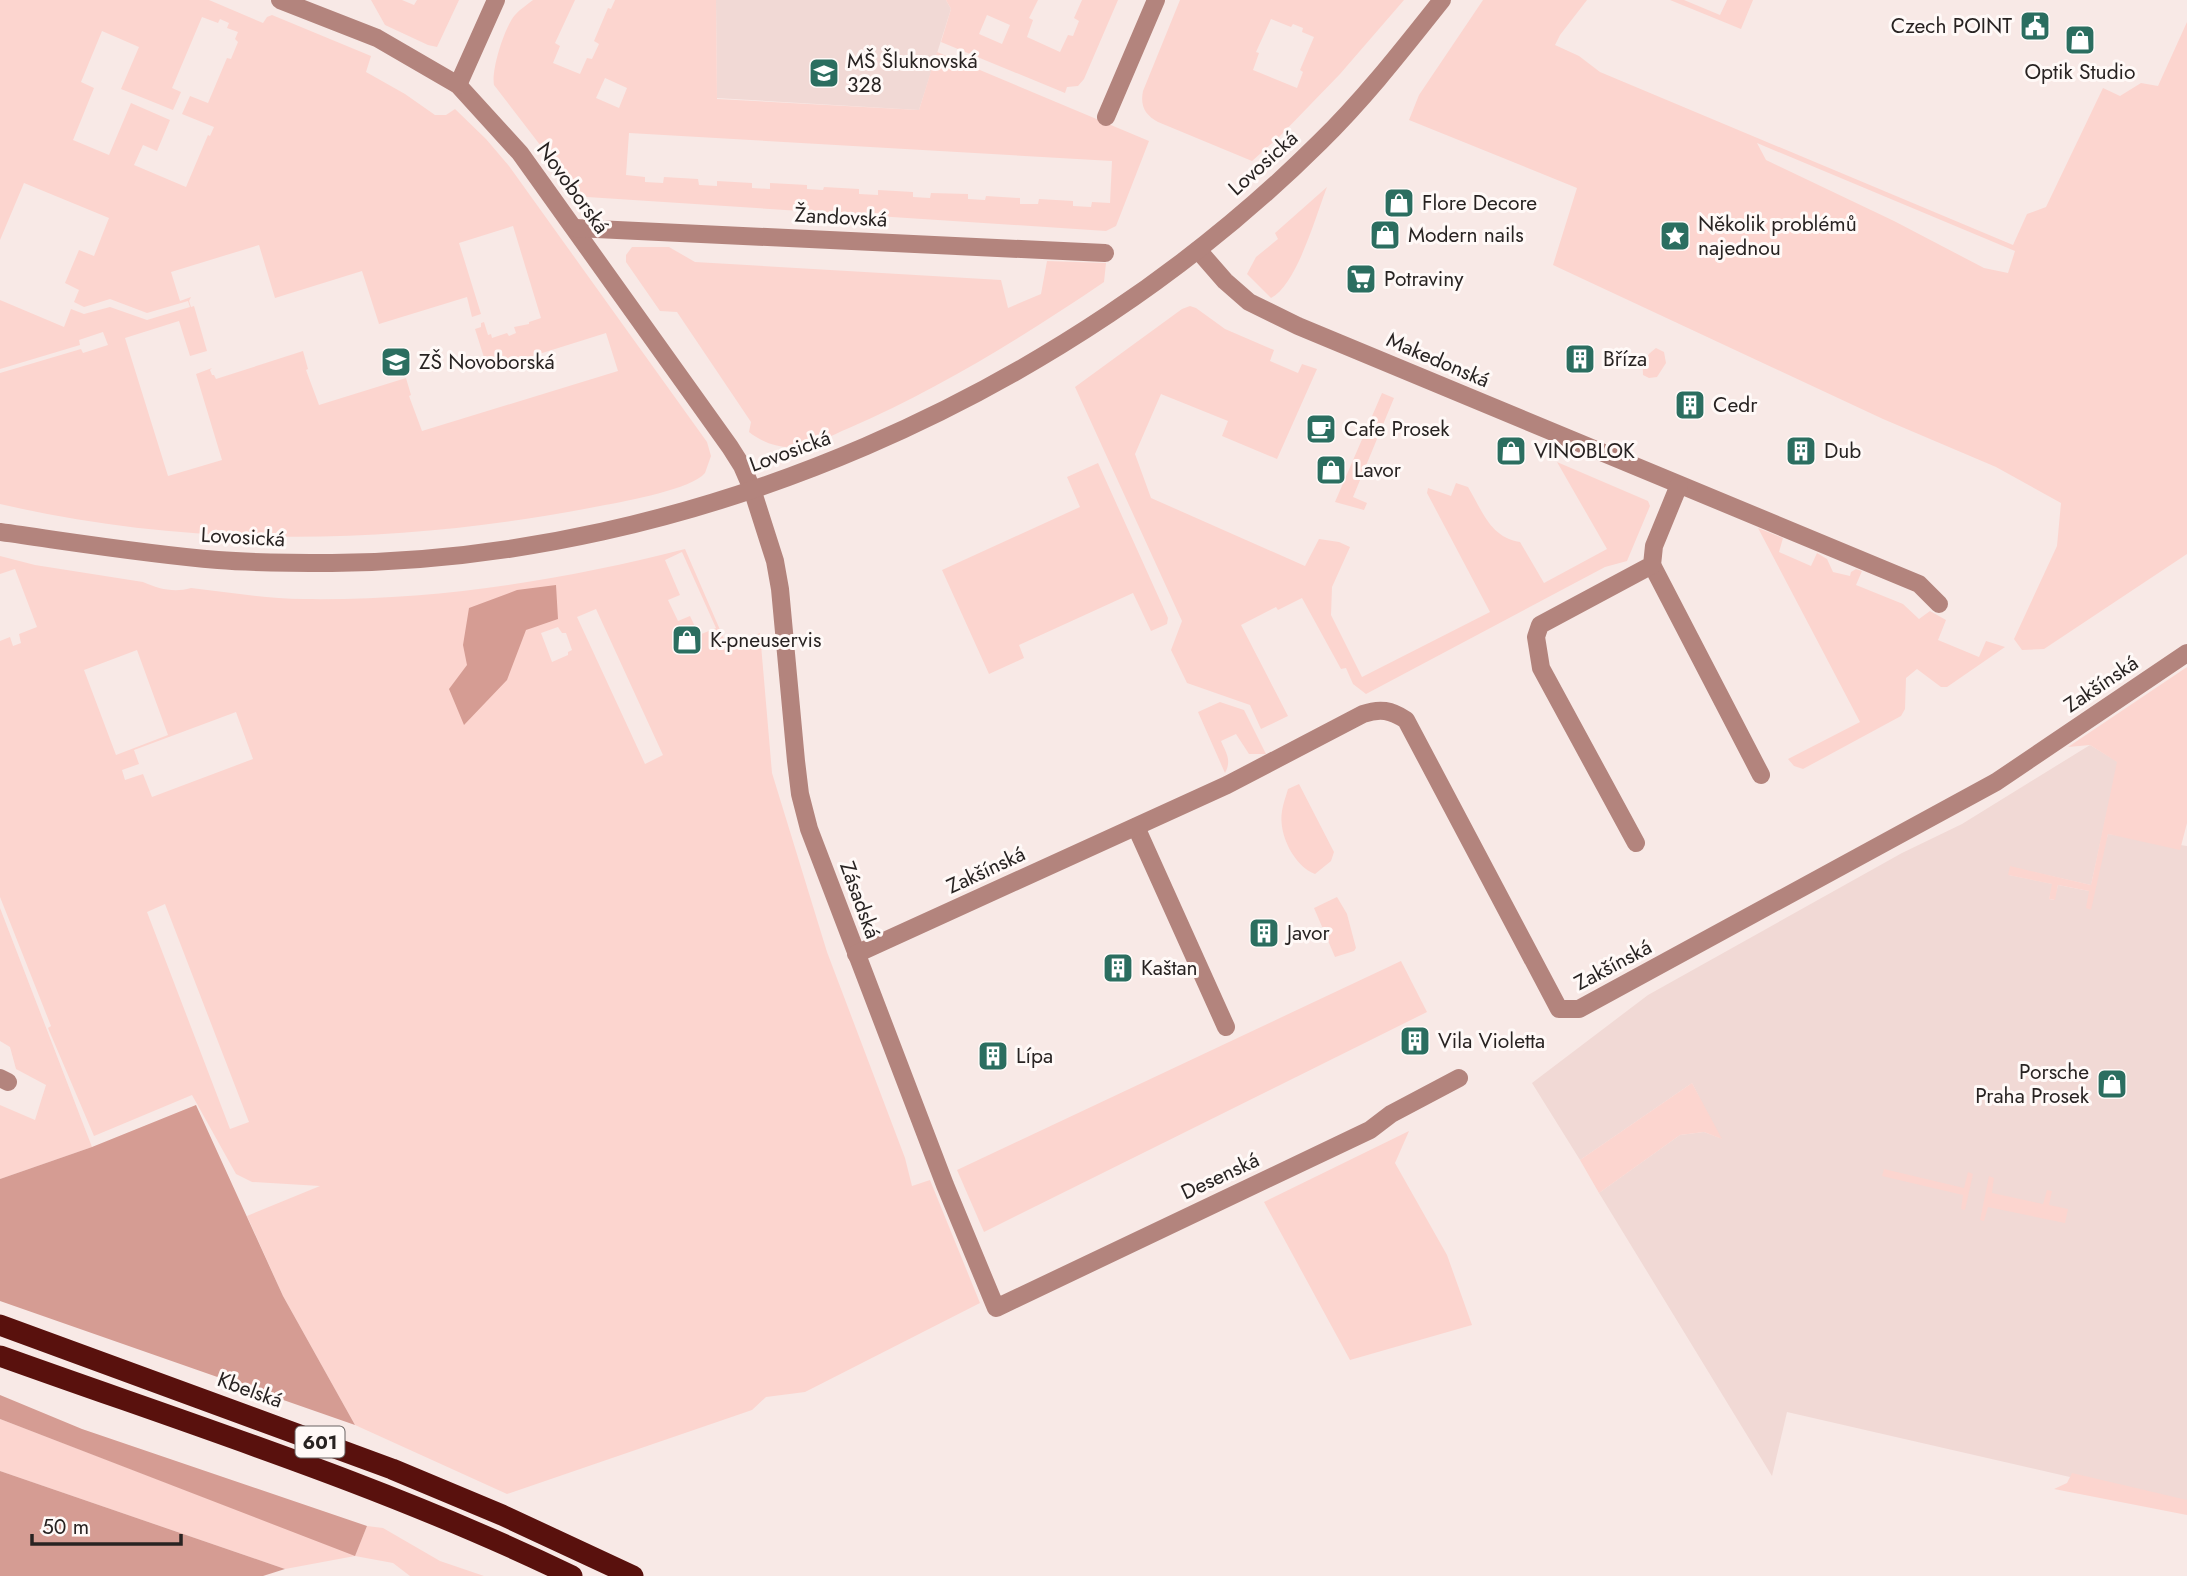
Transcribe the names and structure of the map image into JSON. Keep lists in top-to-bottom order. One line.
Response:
{"streets":{"highway":["Kbelská","601"],"street":["Lovosická","Novoborská","Žandovská","Makedonská","Zakšínská","Zásadská","Desenská"]},"crossings":[["Lovosická","Novoborská"],["Lovosická","Makedonská"],["Lovosická","Zásadská"],["Novoborská","Žandovská"],["Novoborská","Zásadská"],["Zakšínská","Zásadská"],["Zásadská","Desenská"]],"places":{"public building":["Czech POINT"],"shop":["Optik Studio","Flore Decore","Modern nails","VINOBLOK","Lavor","K-pneuservis","Porsche Praha Prosek"],"school or university":["MŠ Šluknovská 328","ZŠ Novoborská"],"place":["Několik problémů najednou"],"supermarket":["Potraviny"],"building":["Bříza","Cedr","Dub","Javor","Kaštan","Vila Violetta","Lípa"],"cafe":["Cafe Prosek"]},"scale_bar":"50 m"}
